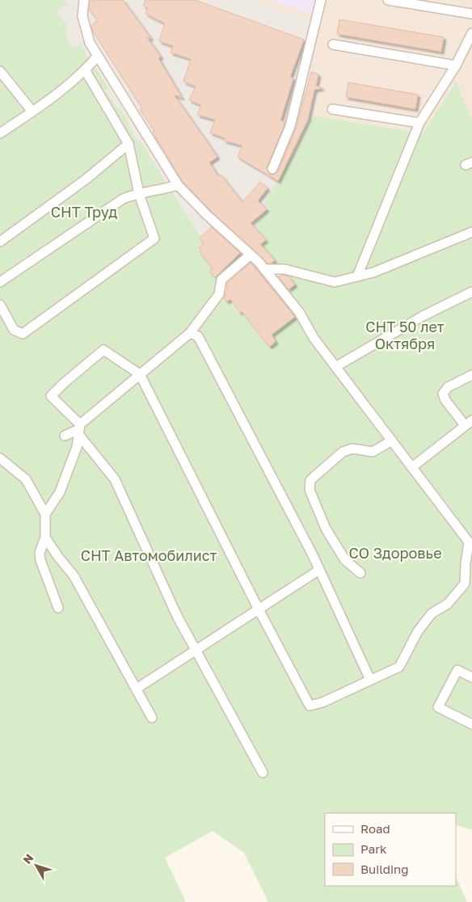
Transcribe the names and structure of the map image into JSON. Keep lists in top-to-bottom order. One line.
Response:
{"parks":["СНТ Труд","СНТ 50 лет Октября","СО Здоровье","СНТ Автомобилист"],"legend":["Road","Park","Building"],"north":"top left"}
